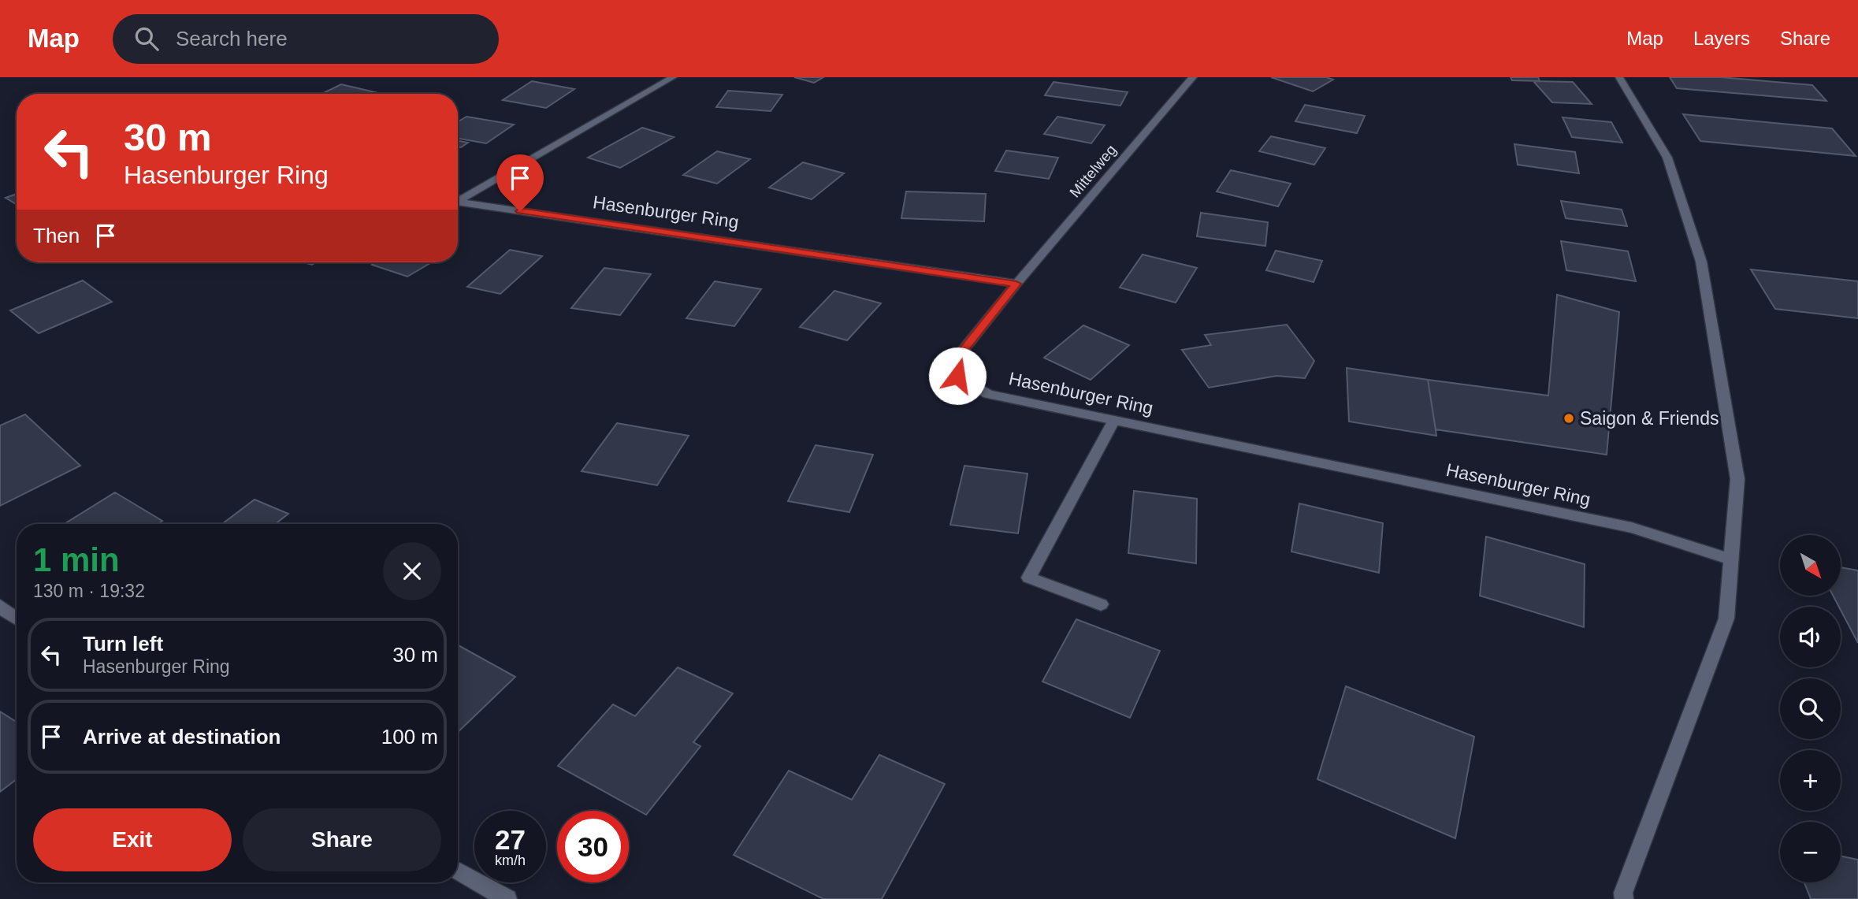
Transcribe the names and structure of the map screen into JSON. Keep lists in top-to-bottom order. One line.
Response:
{"streets":{"street":["Mittelweg","Hasenburger Ring"]},"crossings":[["Mittelweg","Hasenburger Ring"]],"places":["Saigon & Friends"],"north":"bottom right","page":{"header":"Map","search":"Search here","nav":["Map","Layers","Share"],"turn":["30 m","Hasenburger Ring"],"then":"Then","heading":["1 min","130 m · 19:32"],"map_buttons":["+","−"],"list":[{"name":"Turn left","note":"Hasenburger Ring","value":"30 m"},{"name":"Arrive at destination","value":"100 m"}],"buttons":["Exit","Share"],"speed":"27 km/h","limit":"30"}}
